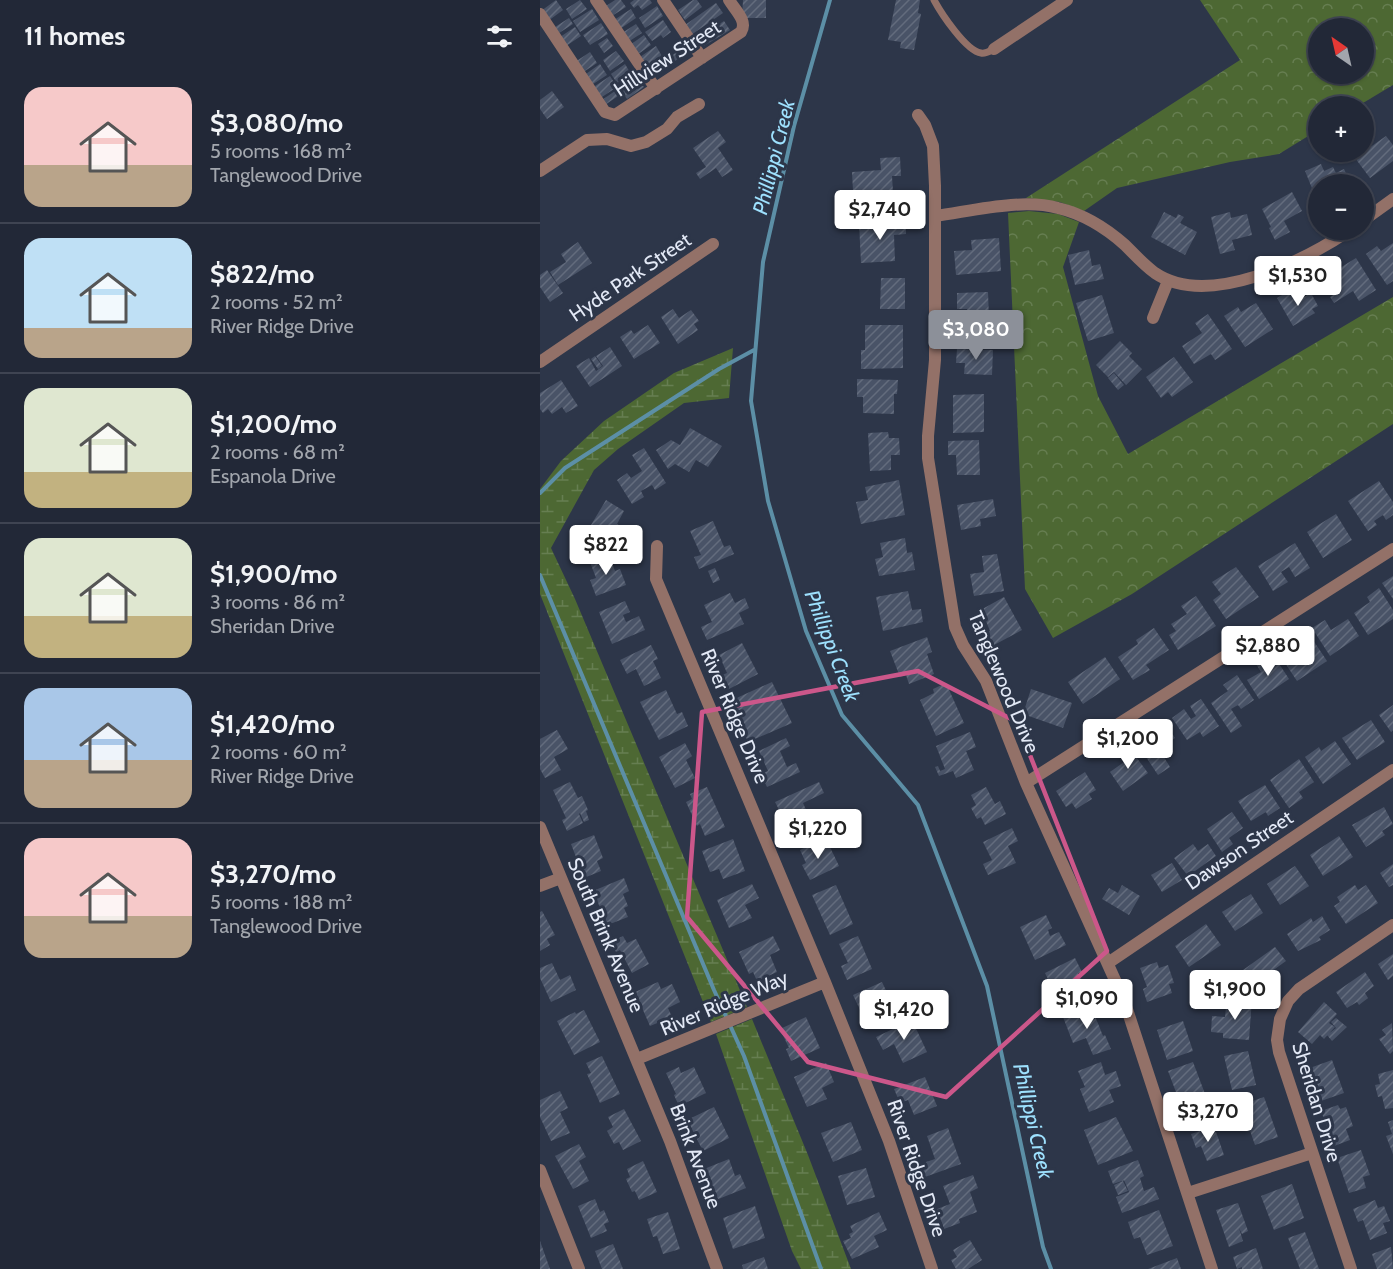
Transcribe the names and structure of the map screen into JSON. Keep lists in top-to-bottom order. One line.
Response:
{"streets":{"street":["Hillview Street","Hyde Park Street","Tanglewood Drive","River Ridge Drive","Dawson Street","South Brink Avenue","River Ridge Way","Sheridan Drive","Brink Avenue"]},"crossings":[["Tanglewood Drive","Dawson Street"],["River Ridge Drive","River Ridge Way"],["South Brink Avenue","River Ridge Way"],["South Brink Avenue","Brink Avenue"],["River Ridge Way","Brink Avenue"]],"water":["Phillippi Creek"],"north":"top left","page":{"heading":"11 homes","map_buttons":["+","−"],"list":[{"name":"$3,080/mo","note":"5 rooms · 168 m² · Tanglewood Drive"},{"name":"$822/mo","note":"2 rooms · 52 m² · River Ridge Drive"},{"name":"$1,200/mo","note":"2 rooms · 68 m² · Espanola Drive"},{"name":"$1,900/mo","note":"3 rooms · 86 m² · Sheridan Drive"},{"name":"$1,420/mo","note":"2 rooms · 60 m² · River Ridge Drive"},{"name":"$3,270/mo","note":"5 rooms · 188 m² · Tanglewood Drive"}],"price":["$2,740","$1,530","$3,080","$822","$2,880","$1,200","$1,220","$1,900","$1,090","$1,420","$3,270"]}}
